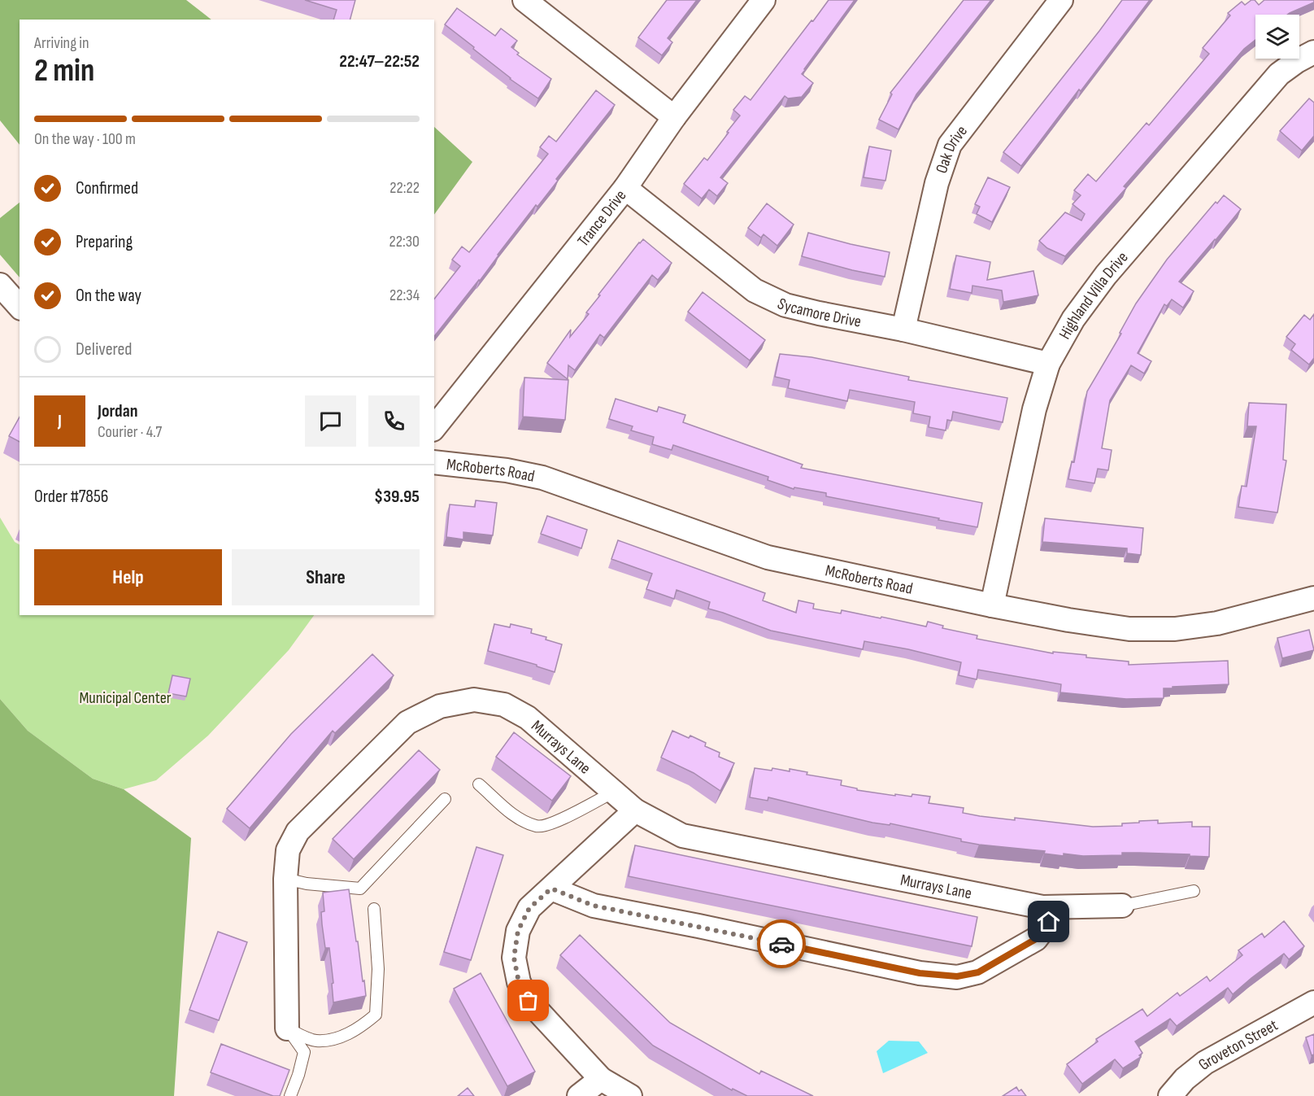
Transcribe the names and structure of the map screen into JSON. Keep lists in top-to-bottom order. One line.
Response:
{"streets":{"street":["Oak Drive","Trance Drive","Highland Villa Drive","Sycamore Drive","McRoberts Road","Murrays Lane","Groveton Street"]},"crossings":[["Oak Drive","Sycamore Drive"],["Trance Drive","Sycamore Drive"],["Highland Villa Drive","Sycamore Drive"],["Highland Villa Drive","McRoberts Road"]],"parks":["Municipal Center"],"page":{"heading":["2 min","Arriving in","22:47–22:52"],"panel":["Jordan","Courier · 4.7","Order #7856","$39.95"],"bar":"On the way · 100 m","list":[["Confirmed","22:22"],["Preparing","22:30"],["On the way","22:34"],"Delivered"],"round":"J","buttons":["Help","Share"]}}
